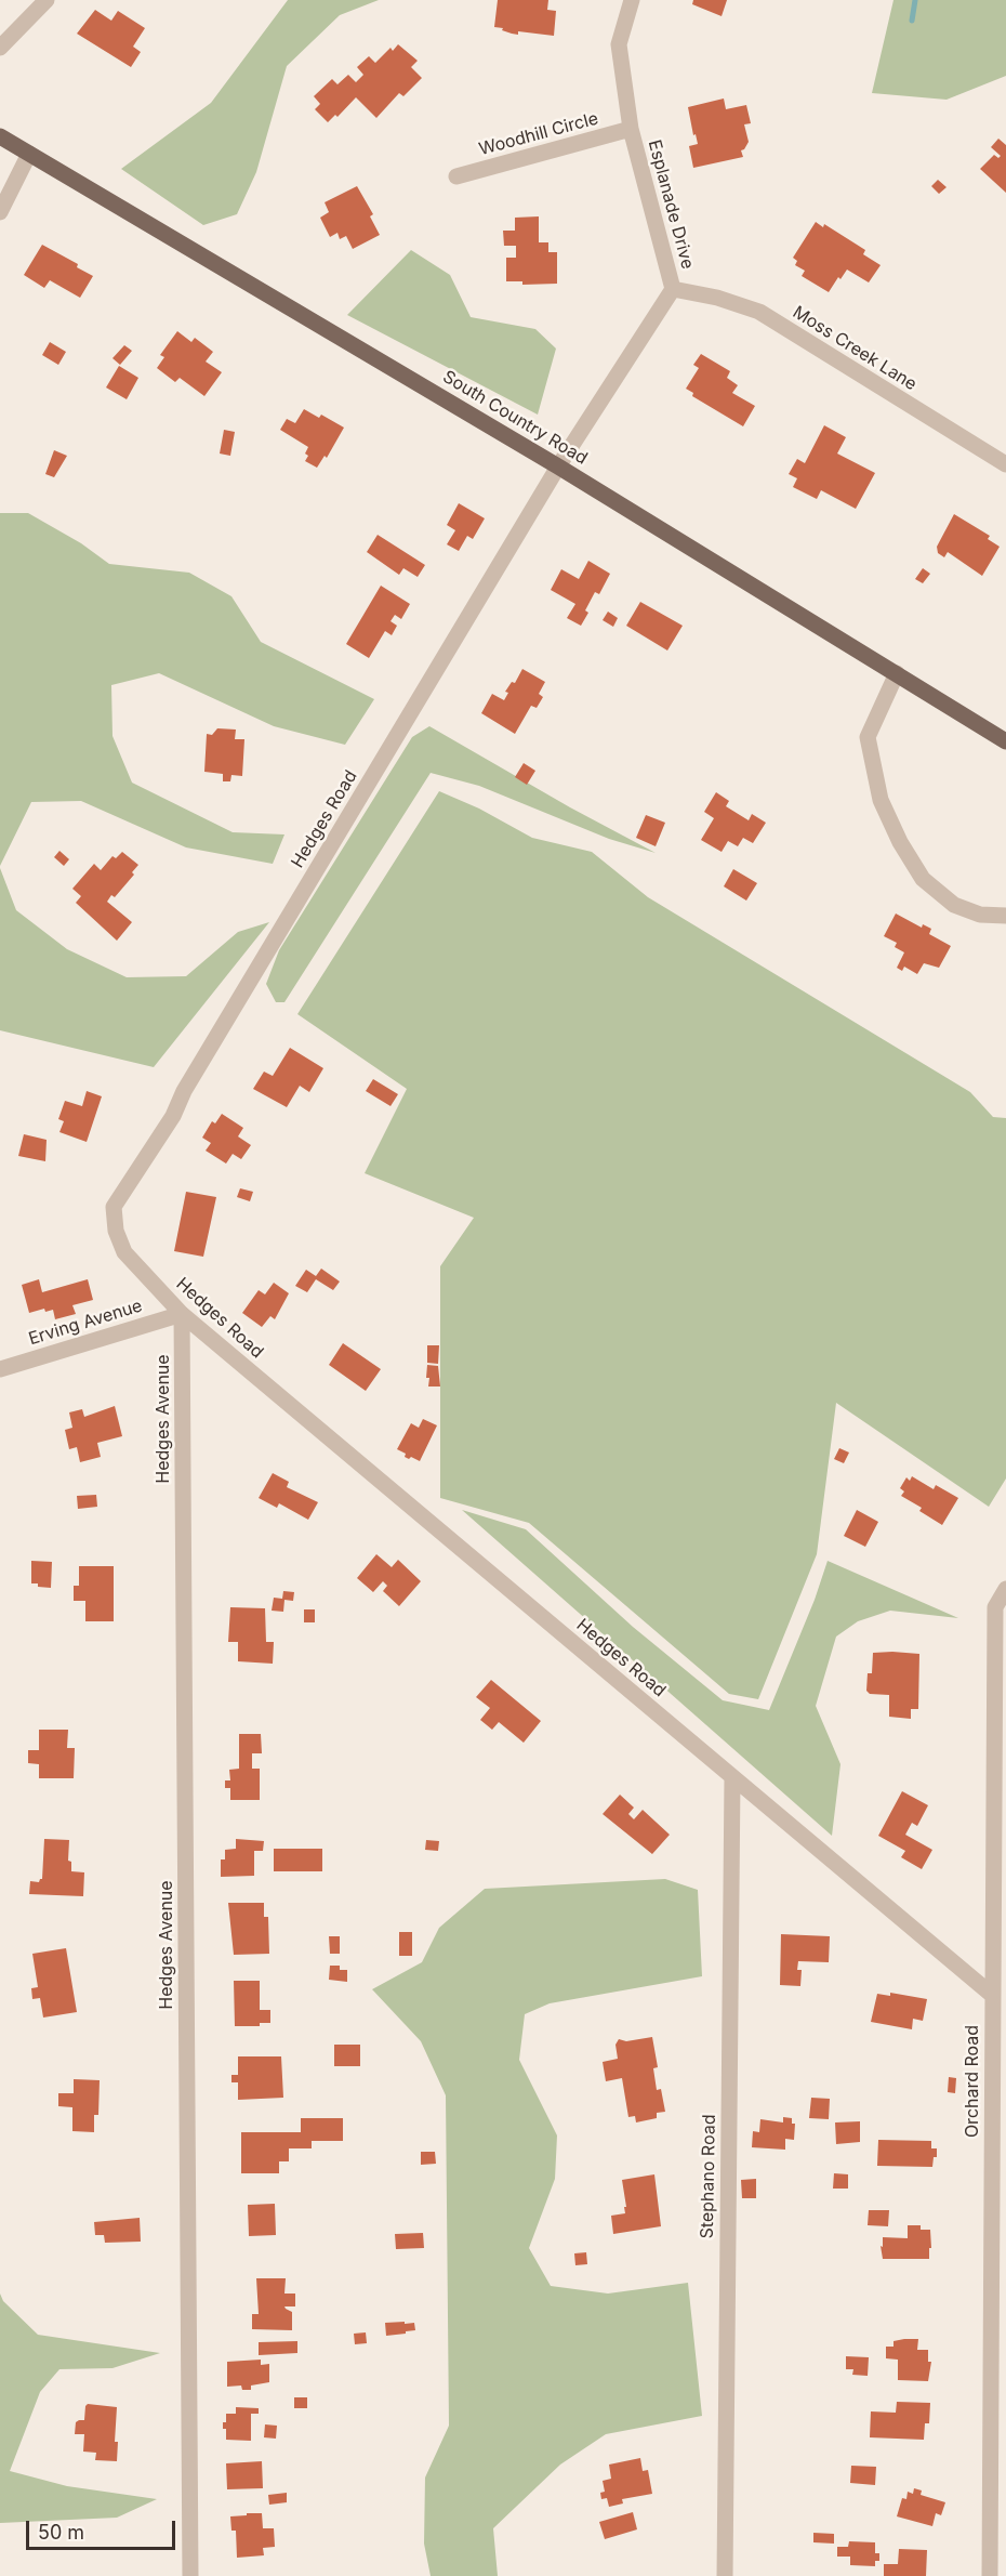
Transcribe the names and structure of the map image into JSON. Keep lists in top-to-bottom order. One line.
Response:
{"streets":{"main road":["South Country Road"],"street":["Woodhill Circle","Esplanade Drive","Moss Creek Lane","Hedges Road","Erving Avenue","Hedges Avenue","Orchard Road","Stephano Road"]},"crossings":[["Woodhill Circle","Esplanade Drive"],["Esplanade Drive","Moss Creek Lane"],["Esplanade Drive","South Country Road"],["Esplanade Drive","Hedges Road"],["South Country Road","Hedges Road"],["Hedges Road","Erving Avenue"],["Hedges Road","Hedges Avenue"],["Hedges Road","Orchard Road"],["Hedges Road","Stephano Road"],["Erving Avenue","Hedges Avenue"]],"scale_bar":"50 m"}
